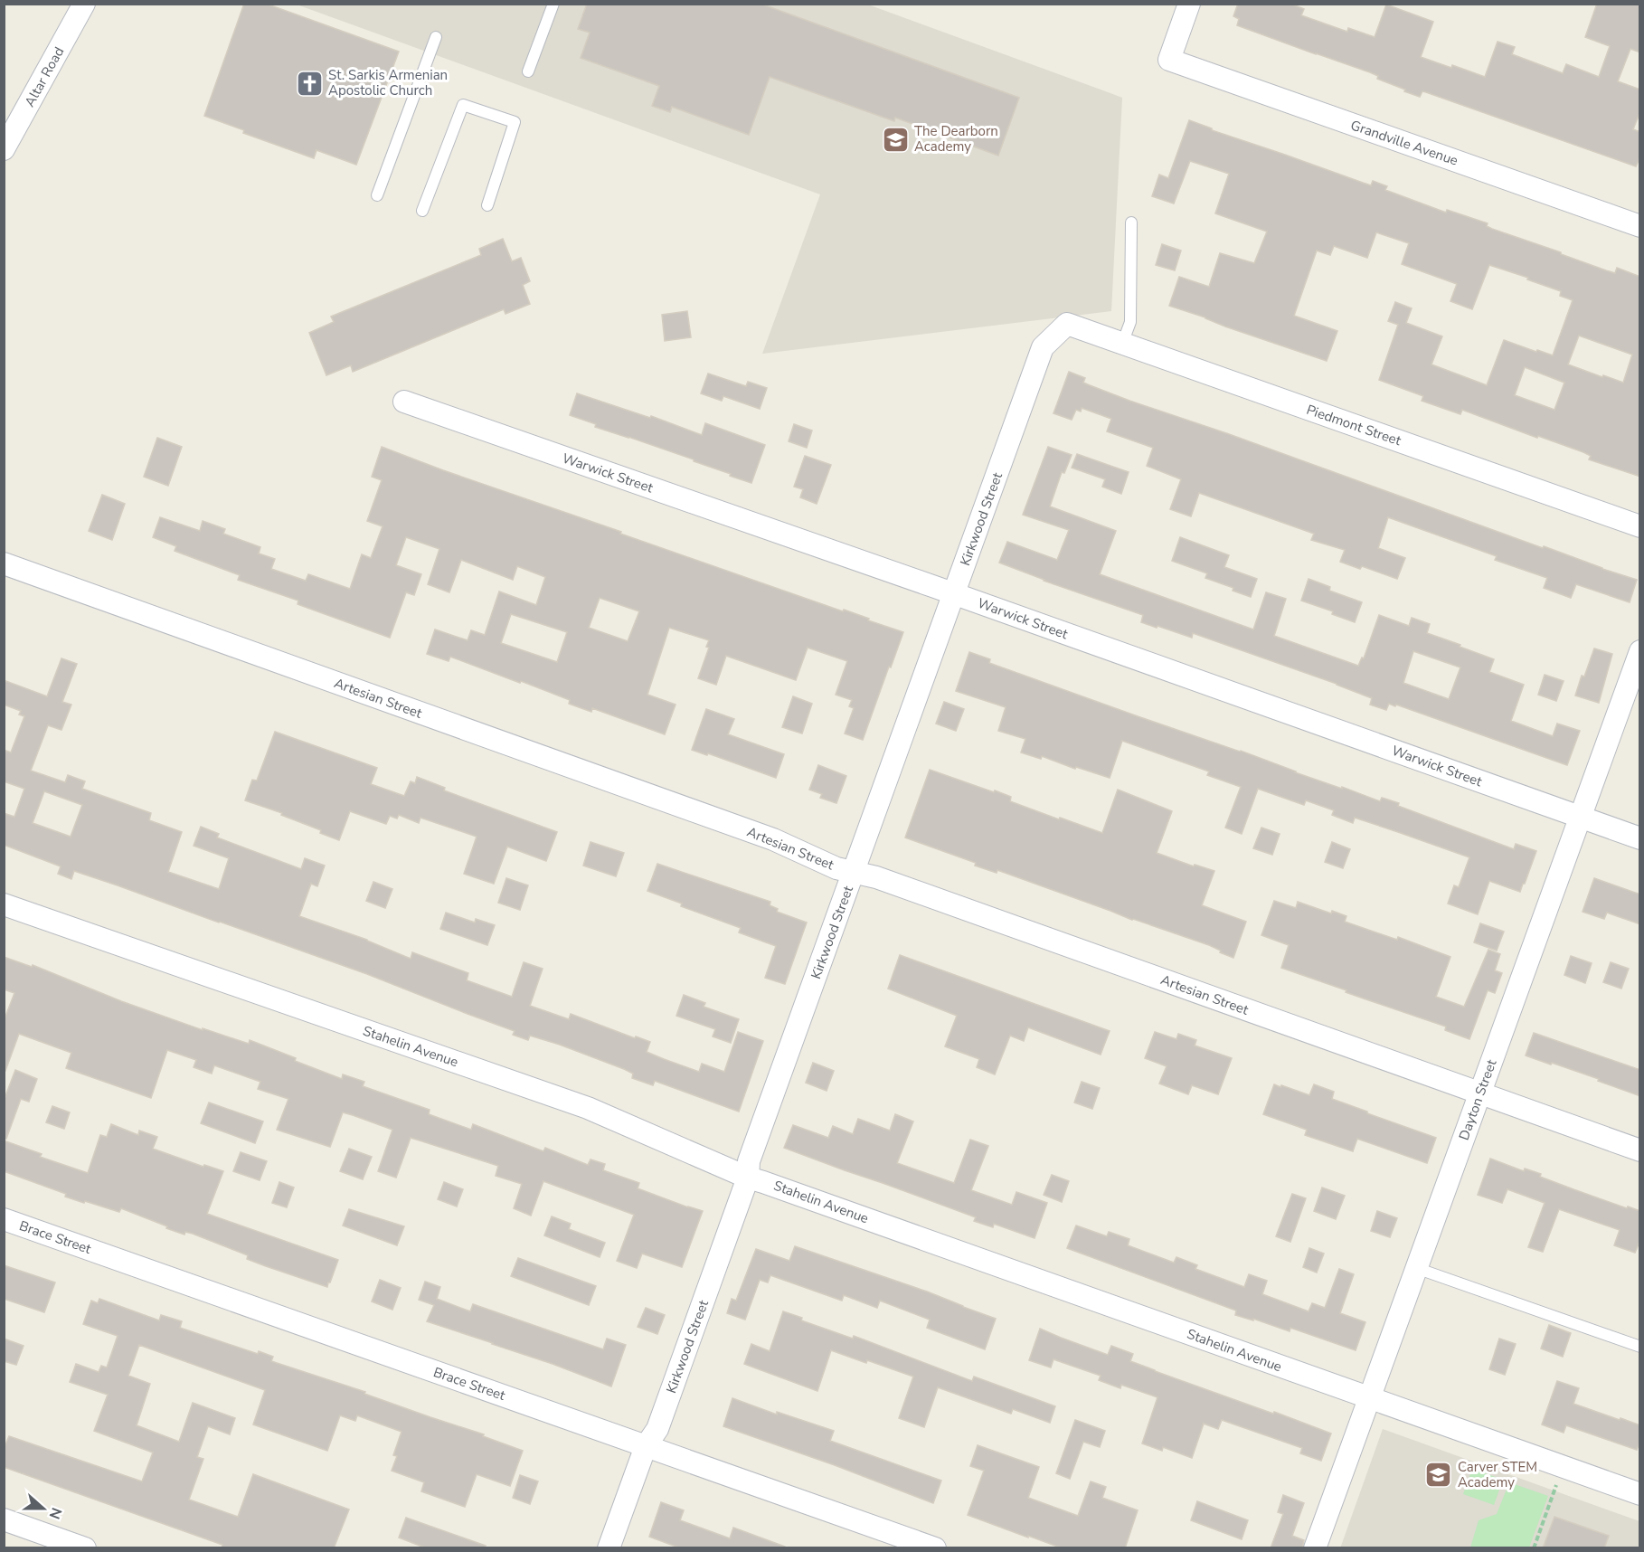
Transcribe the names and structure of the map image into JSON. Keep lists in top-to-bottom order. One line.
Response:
{"streets":{"street":["Altar Road","Grandville Avenue","Piedmont Street","Warwick Street","Kirkwood Street","Artesian Street","Stahelin Avenue","Dayton Street","Brace Street"]},"crossings":[["Piedmont Street","Kirkwood Street"],["Warwick Street","Kirkwood Street"],["Warwick Street","Dayton Street"],["Kirkwood Street","Artesian Street"],["Kirkwood Street","Stahelin Avenue"],["Kirkwood Street","Brace Street"],["Artesian Street","Dayton Street"],["Stahelin Avenue","Dayton Street"]],"places":{"church":["St. Sarkis Armenian Apostolic Church"],"school or university":["The Dearborn Academy","Carver STEM Academy"]},"north":"right"}
